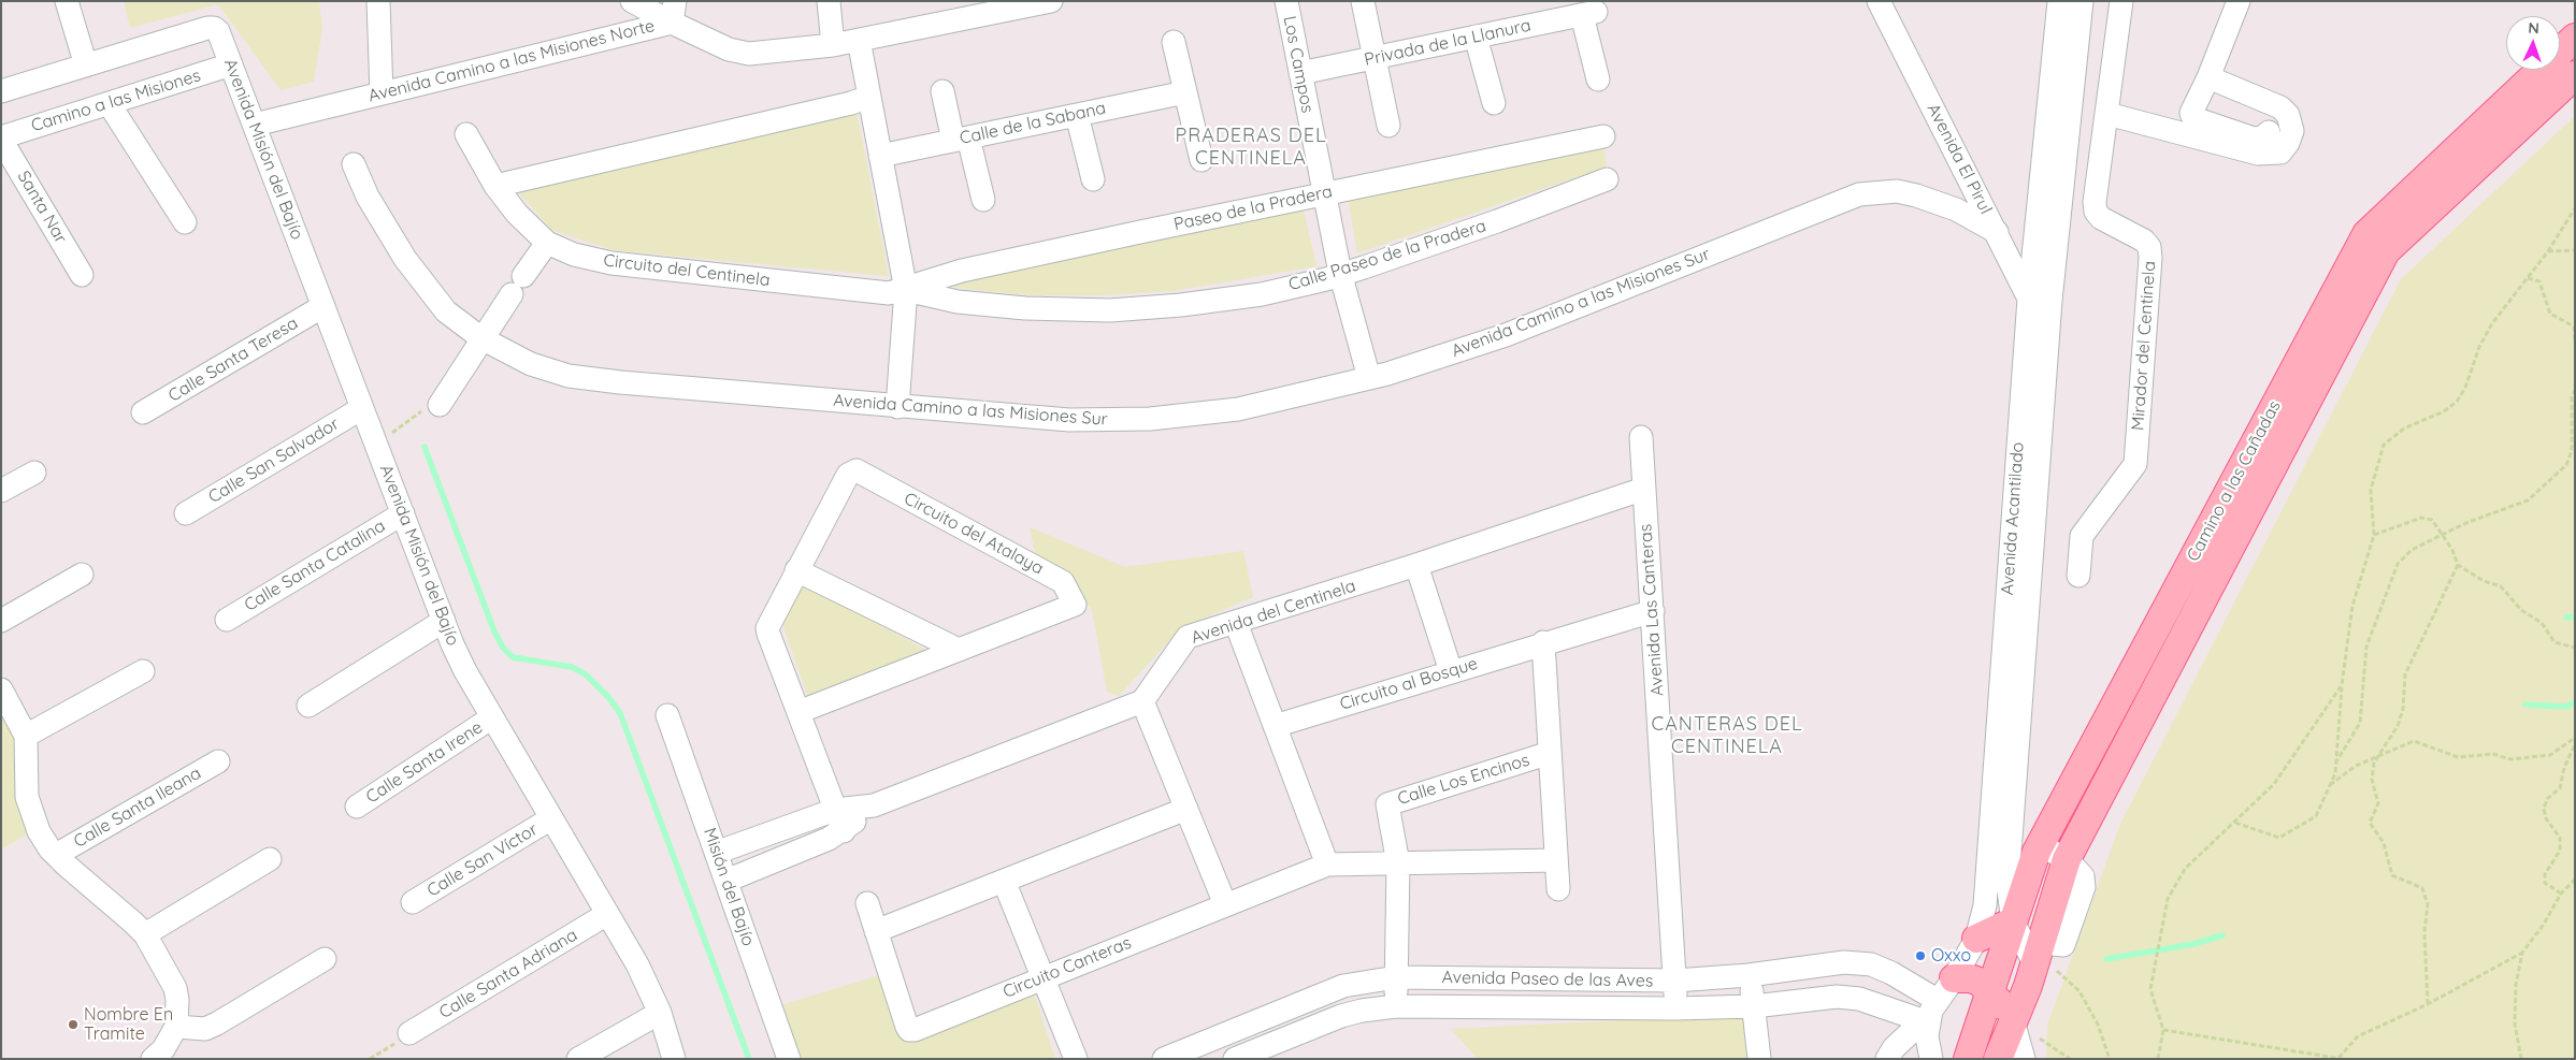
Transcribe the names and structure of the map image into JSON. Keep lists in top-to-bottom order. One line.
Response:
{"streets":{"main road":["Camino a las Cañadas"],"street":["Privada de la Llanura","Avenida Camino a las Misiones Norte","Los Campos","Camino a las Misiones","Calle de la Sabana","Avenida Misión del Bajío","Avenida El Pirul","Santa Nar","Paseo de la Pradera","Calle Paseo de la Pradera","Circuito del Centinela","Avenida Camino a las Misiones Sur","Mirador del Centinela","Calle Santa Teresa","Calle San Salvador","Avenida Acantilado","Circuito del Atalaya","Calle Santa Catalina","Avenida Las Canteras","Avenida del Centinela","Circuito al Bosque","Calle Santa Irene","Calle Los Encinos","Calle Santa Ileana","Calle San Víctor","Misión del Bajío","Circuito Canteras","Calle Santa Adriana","Avenida Paseo de las Aves"]},"crossings":[["Privada de la Llanura","Los Campos"],["Avenida Camino a las Misiones Norte","Avenida Misión del Bajío"],["Los Campos","Paseo de la Pradera"],["Los Campos","Calle Paseo de la Pradera"],["Los Campos","Avenida Camino a las Misiones Sur"],["Camino a las Misiones","Avenida Misión del Bajío"],["Camino a las Misiones","Santa Nar"],["Avenida Misión del Bajío","Calle Santa Teresa"],["Avenida Misión del Bajío","Calle San Salvador"],["Avenida Misión del Bajío","Calle Santa Catalina"],["Avenida Misión del Bajío","Calle Santa Irene"],["Avenida Misión del Bajío","Calle San Víctor"],["Avenida Misión del Bajío","Calle Santa Adriana"],["Avenida El Pirul","Avenida Camino a las Misiones Sur"],["Avenida El Pirul","Avenida Acantilado"],["Paseo de la Pradera","Calle Paseo de la Pradera"],["Paseo de la Pradera","Circuito del Centinela"],["Calle Paseo de la Pradera","Circuito del Centinela"],["Camino a las Cañadas","Avenida Acantilado"],["Avenida Acantilado","Avenida Paseo de las Aves"],["Avenida Las Canteras","Avenida del Centinela"],["Avenida Las Canteras","Circuito al Bosque"],["Avenida Las Canteras","Avenida Paseo de las Aves"],["Calle Los Encinos","Avenida Paseo de las Aves"]],"districts":["PRADERAS DEL CENTINELA","CANTERAS DEL CENTINELA"],"places":["Oxxo","Nombre En Tramite"],"north":"top"}
